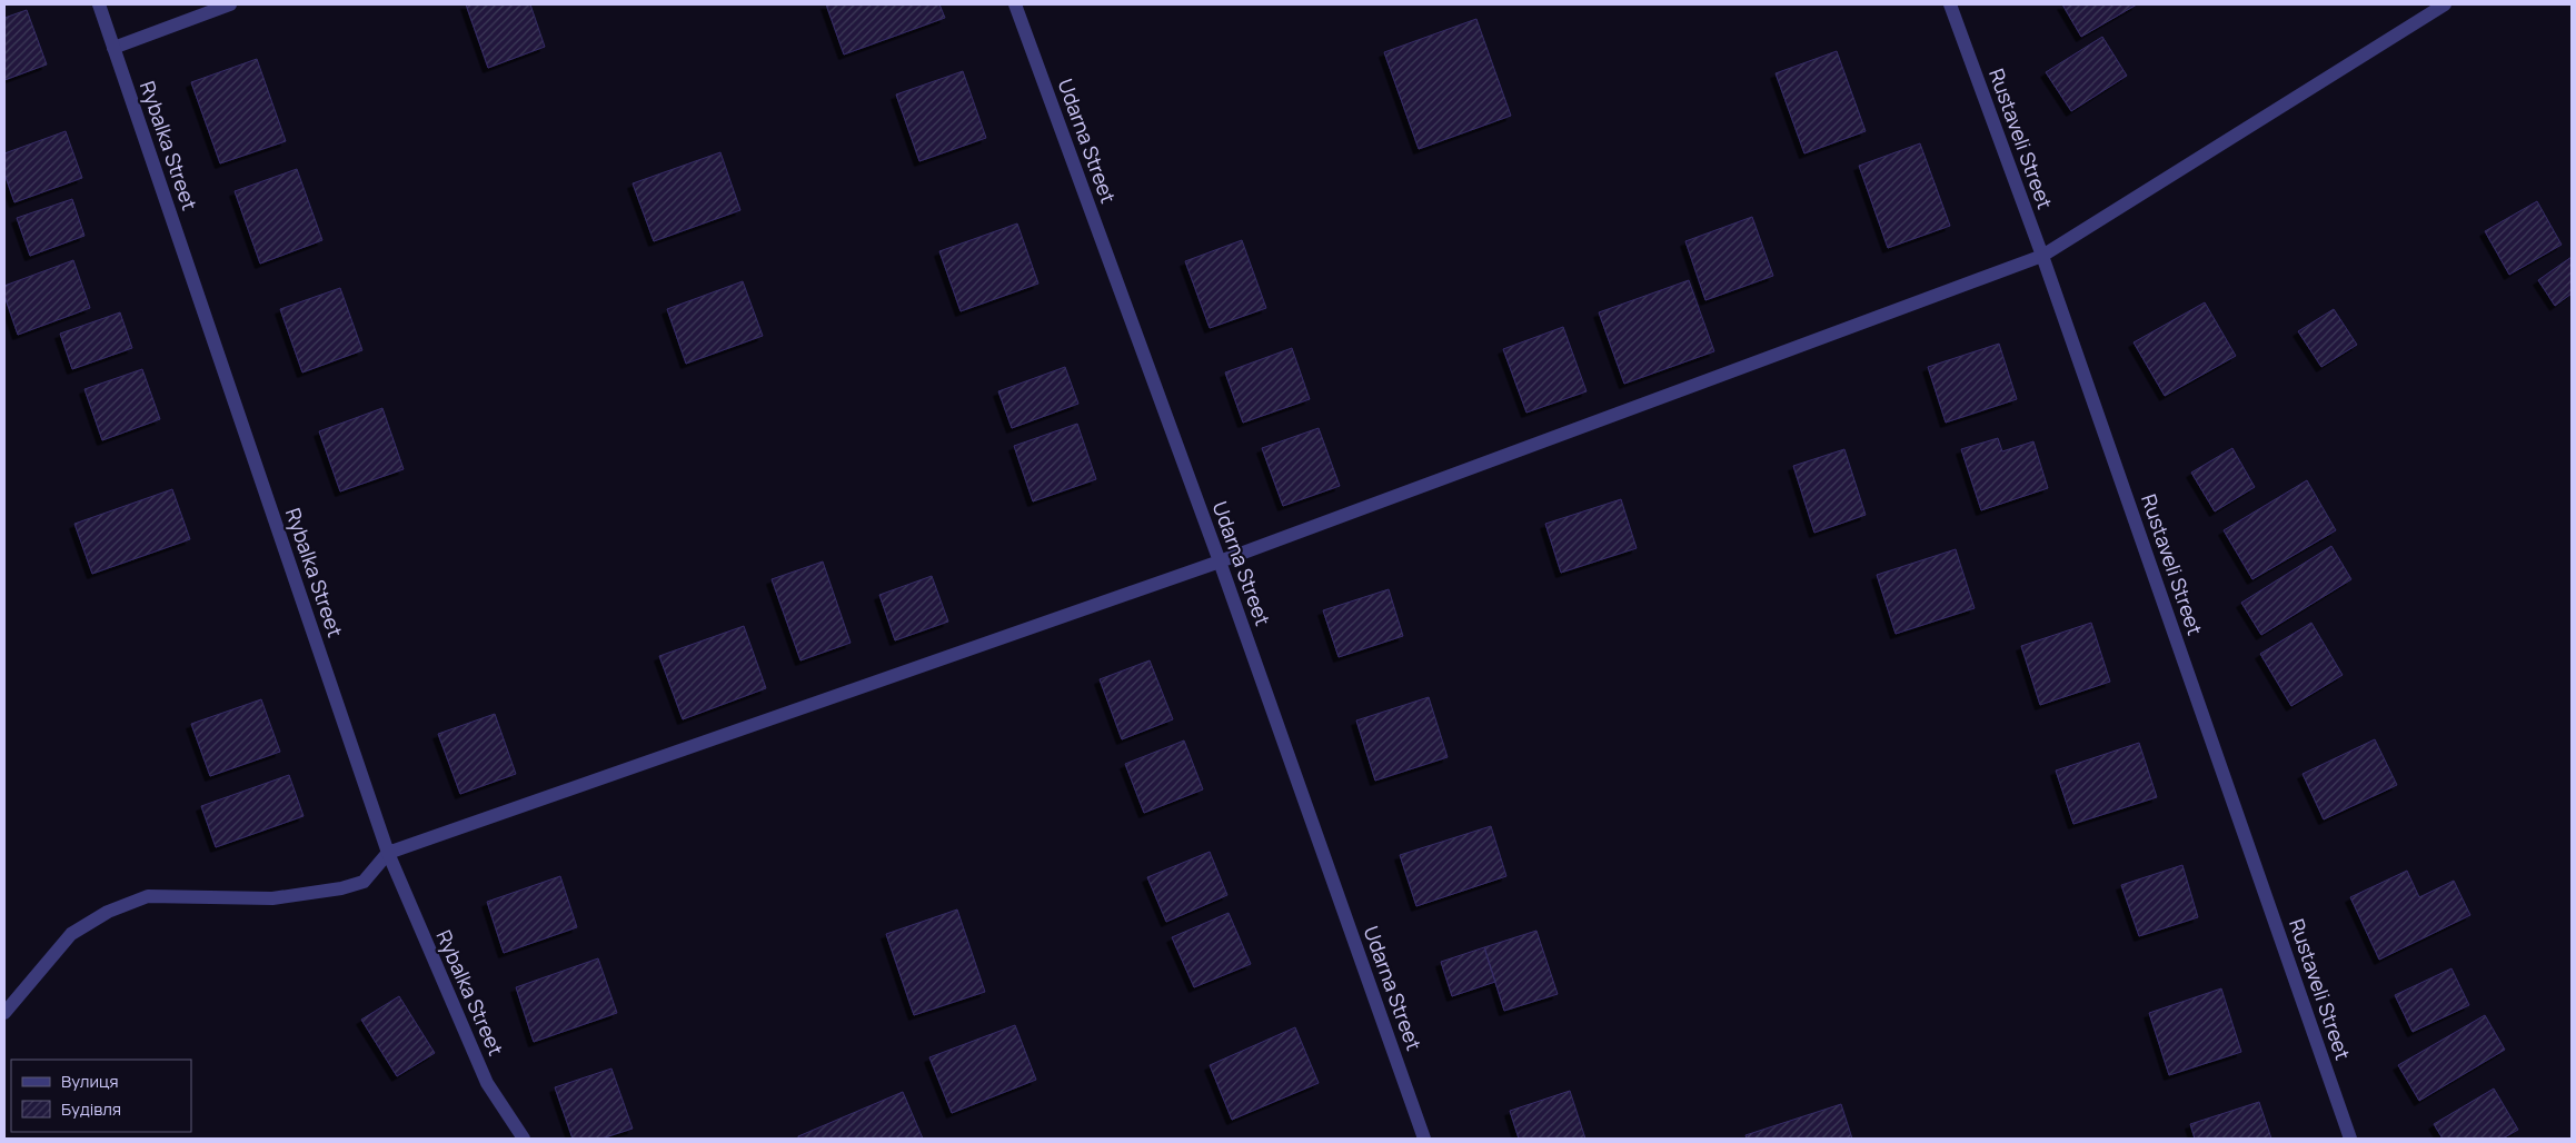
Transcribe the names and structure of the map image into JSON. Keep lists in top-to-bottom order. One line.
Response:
{"streets":{"street":["Rustaveli Street","Udarna Street","Rybalka Street"]},"legend":["Вулиця","Будівля"]}
